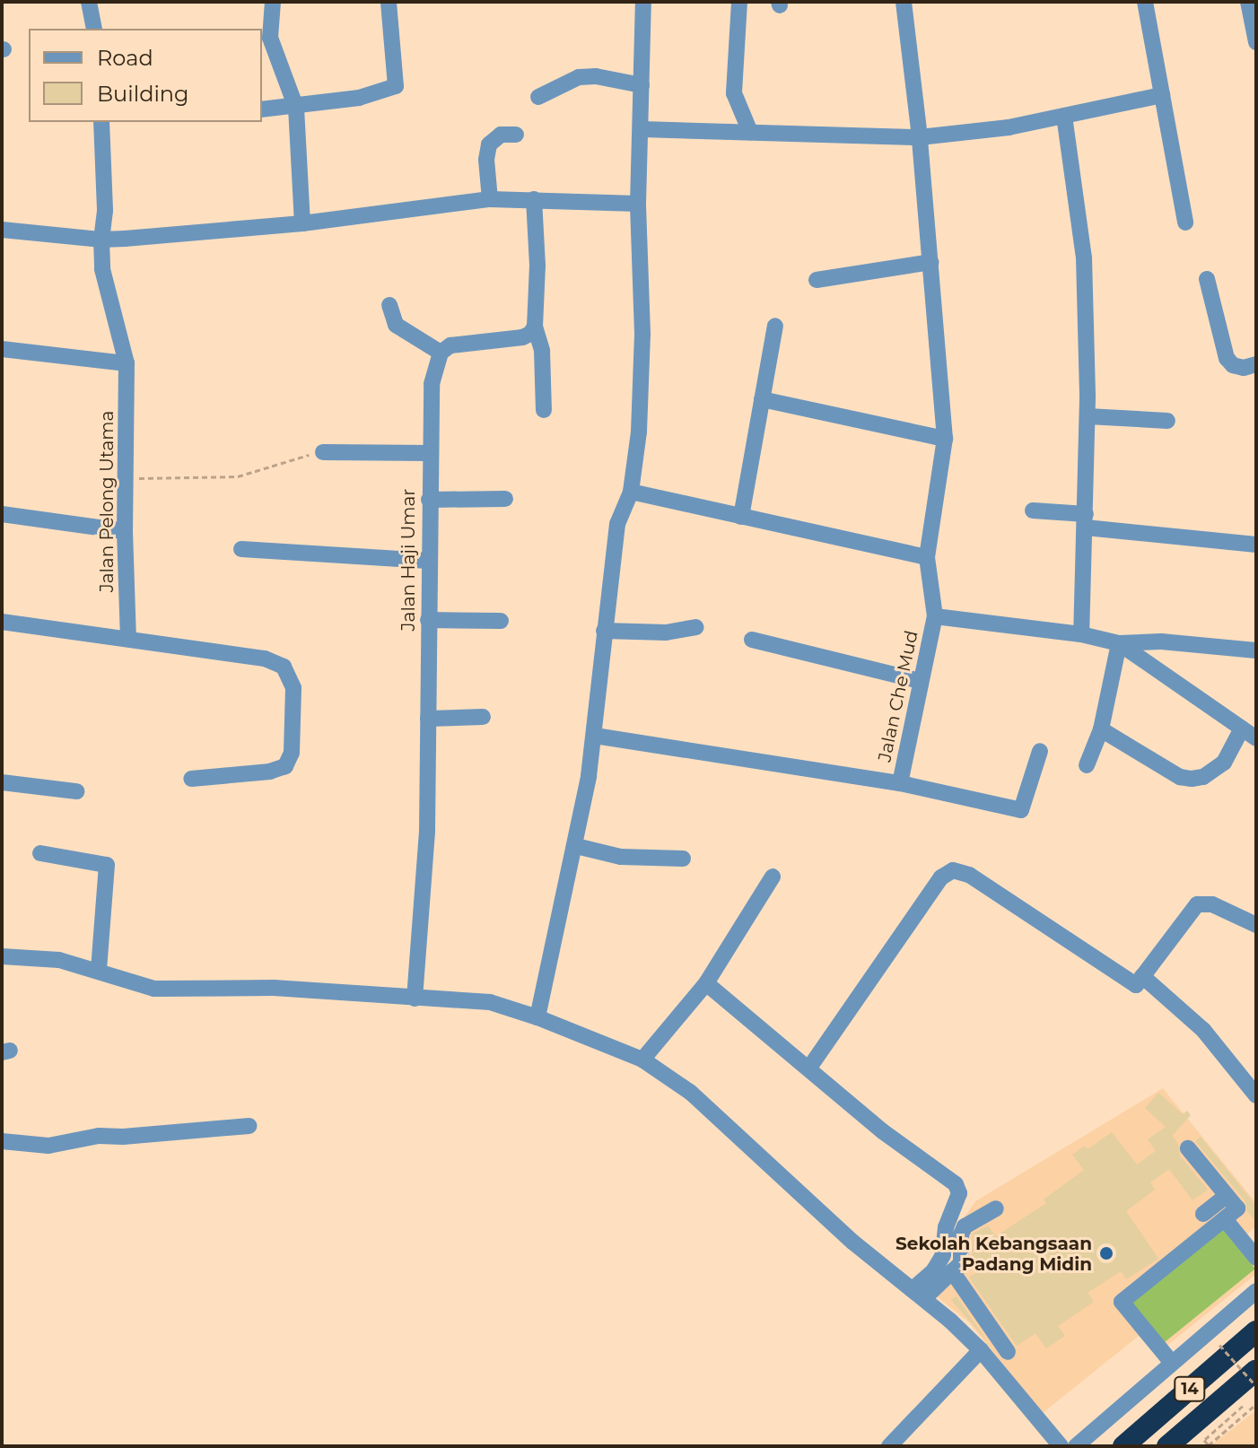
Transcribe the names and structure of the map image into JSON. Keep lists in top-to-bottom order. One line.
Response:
{"streets":{"highway":["14"],"street":["Jalan Pelong Utama","Jalan Haji Umar","Jalan Che Mud"]},"places":["Sekolah Kebangsaan Padang Midin"],"legend":["Road","Building"]}
